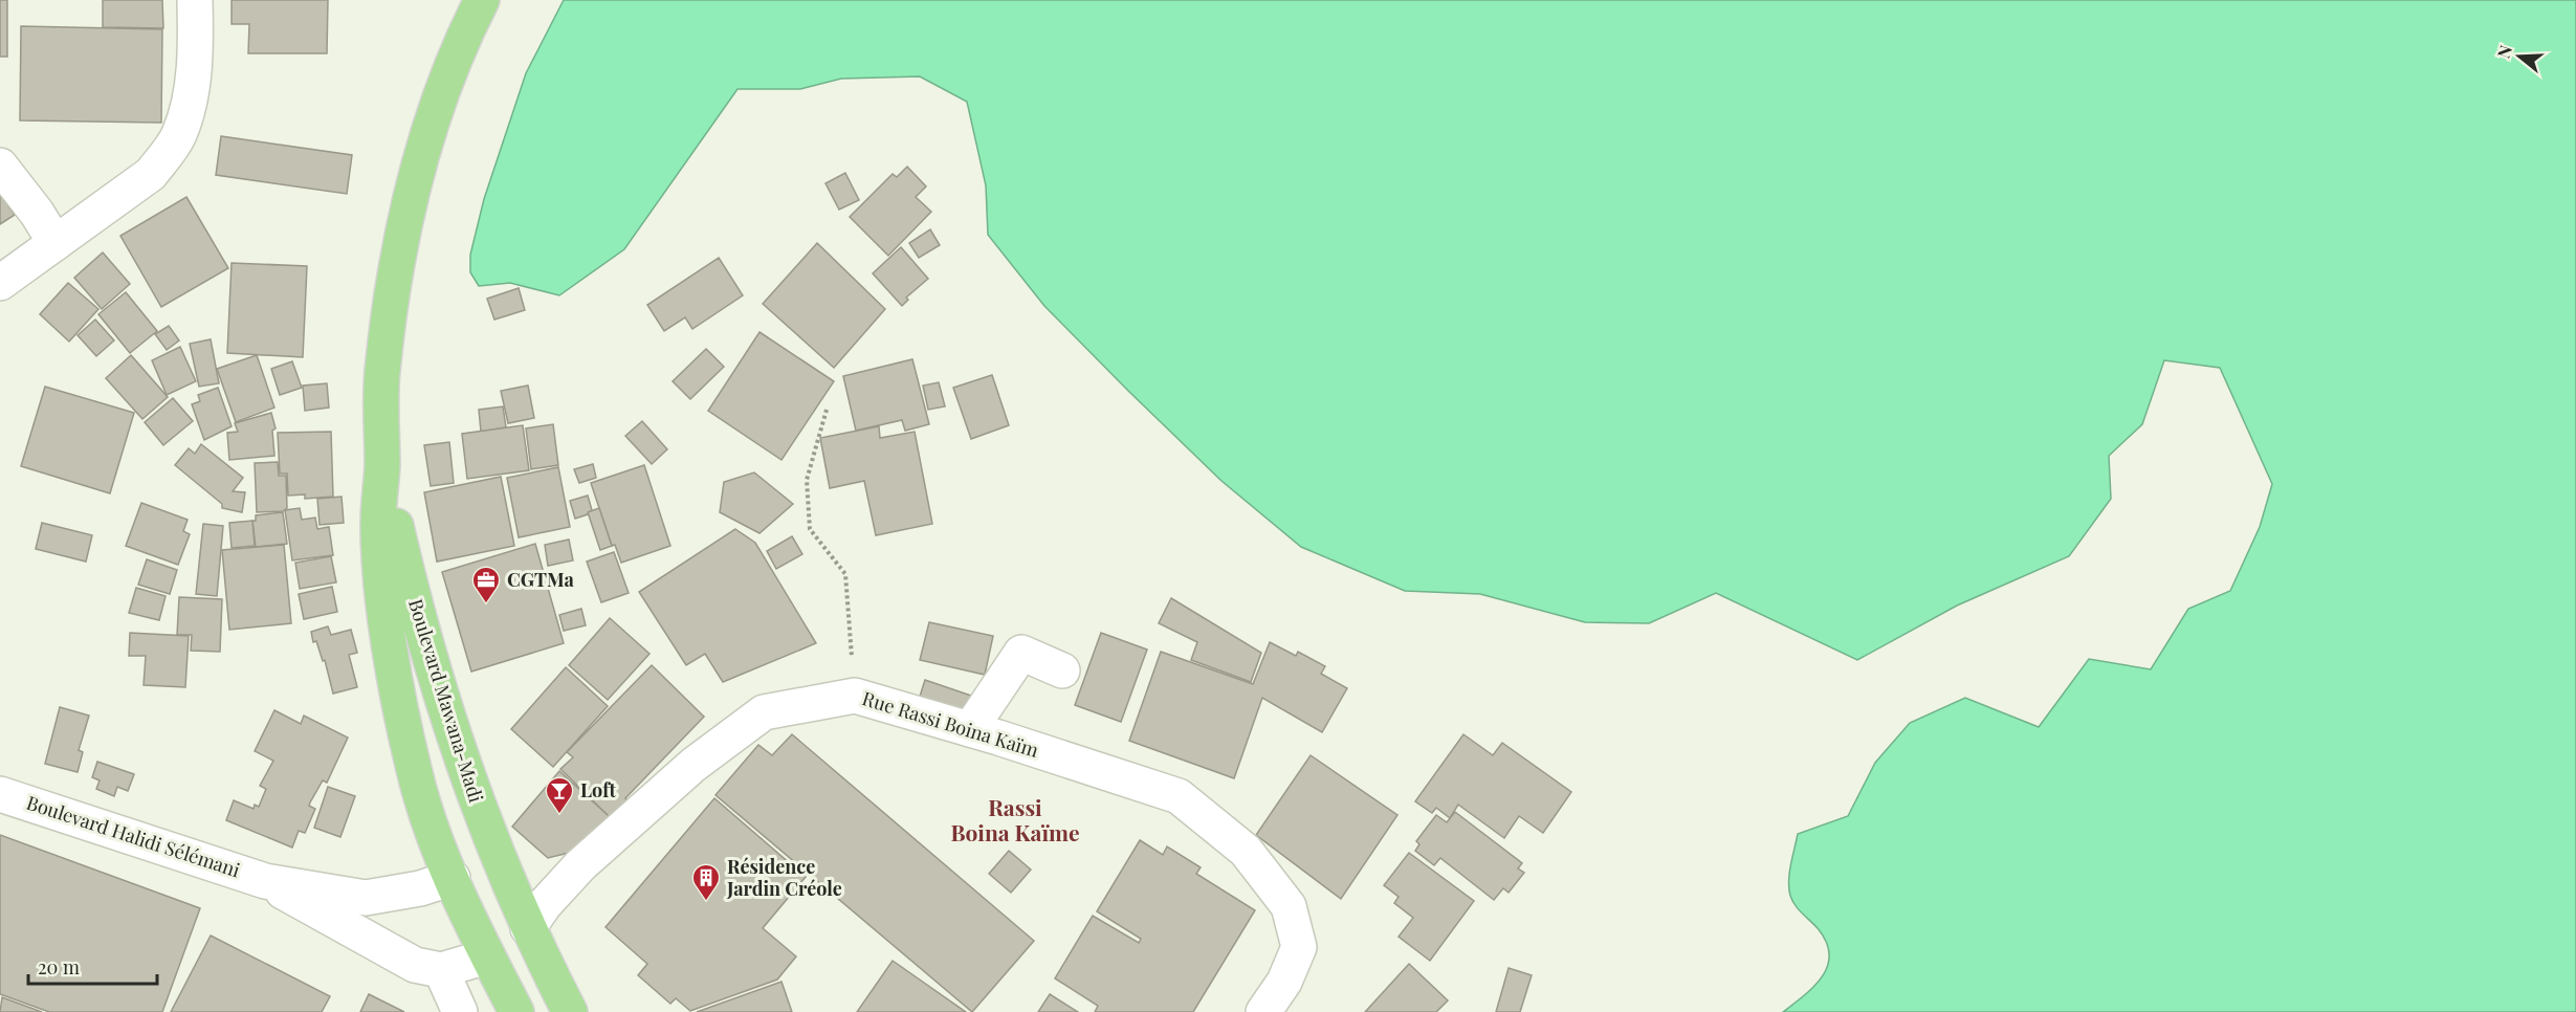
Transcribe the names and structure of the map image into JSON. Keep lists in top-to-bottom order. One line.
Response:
{"streets":{"main road":["Boulevard Mawana-Madi"],"street":["Rue Rassi Boina Kaïm","Boulevard Halidi Sélémani"]},"crossings":[["Boulevard Mawana-Madi","Rue Rassi Boina Kaïm"],["Boulevard Mawana-Madi","Boulevard Halidi Sélémani"]],"districts":["Rassi Boina Kaïme"],"places":{"office":["CGTMa"],"bar":["Loft"],"building":["Résidence Jardin Créole"]},"scale_bar":"20 m","north":"left"}
